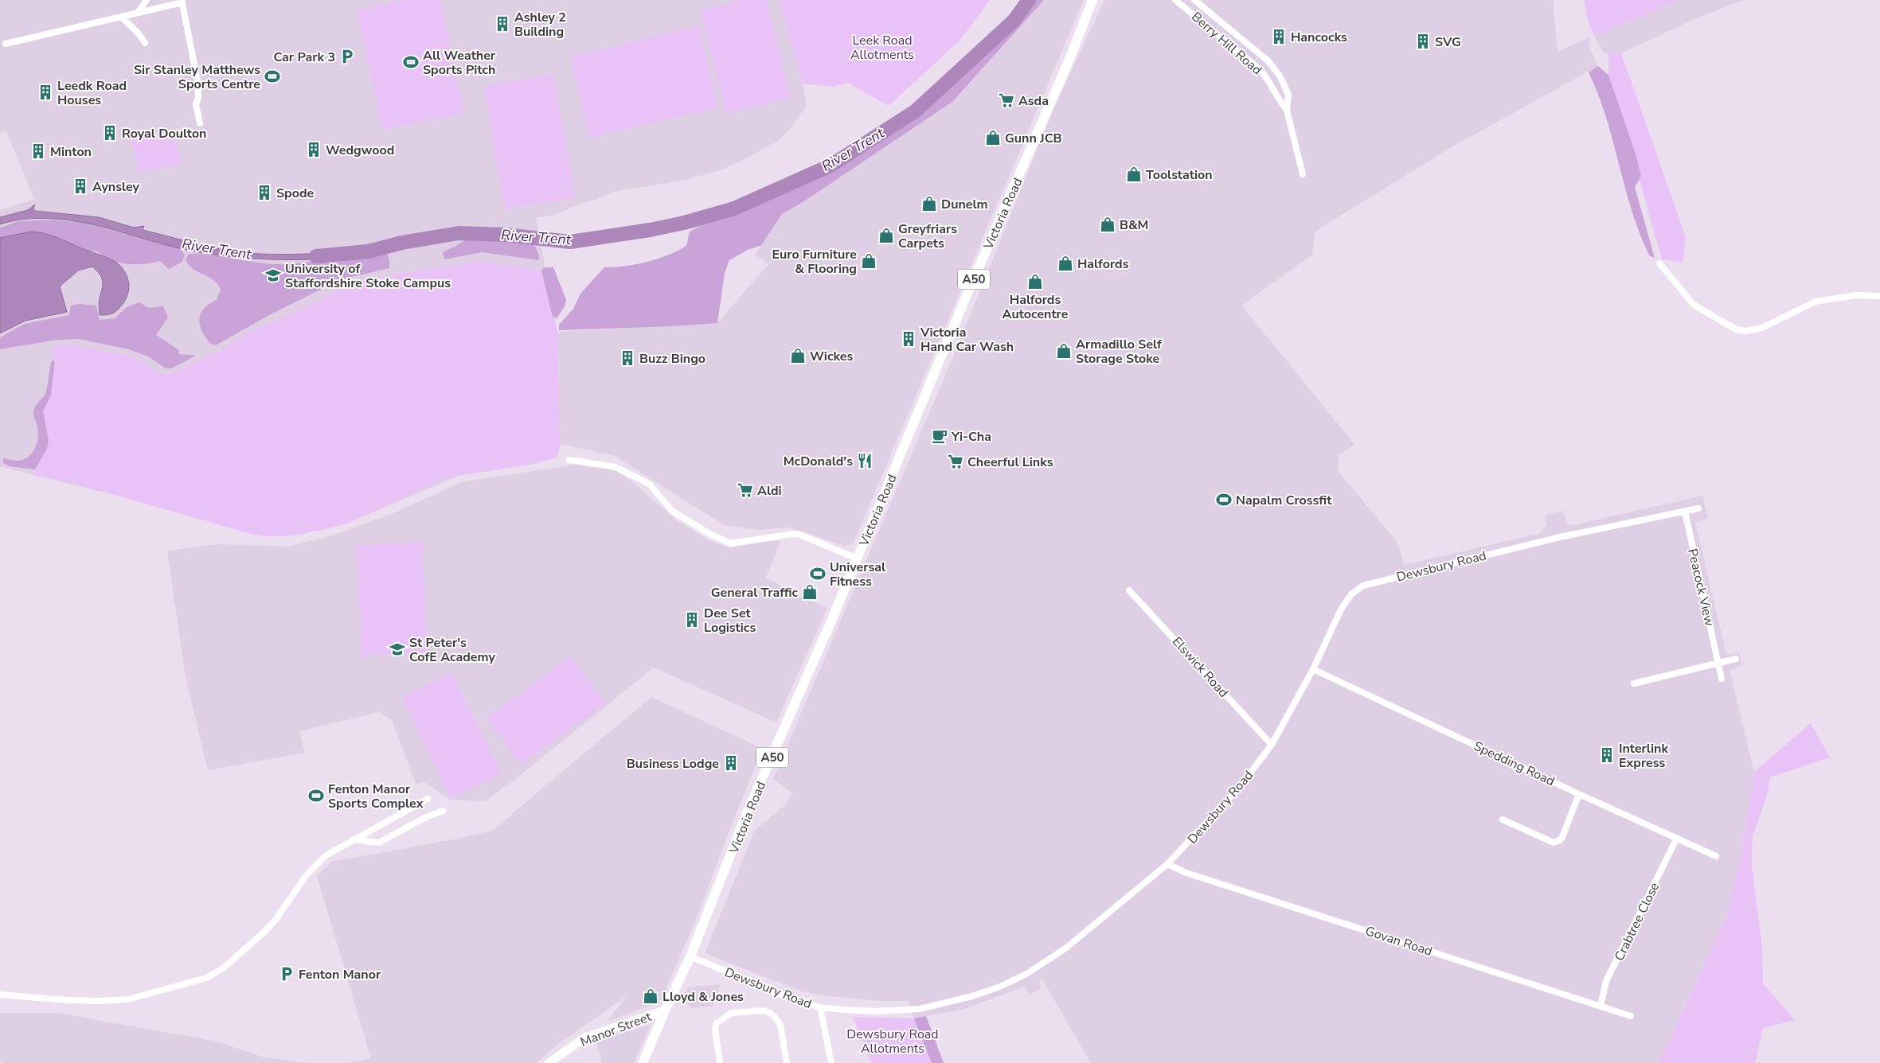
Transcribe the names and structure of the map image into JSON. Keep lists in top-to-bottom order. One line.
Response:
{"streets":{"main road":["Victoria Road","A50"],"street":["Berry Hill Road","Dewsbury Road","Peacock View","Elswick Road","Spedding Road","Crabtree Close","Govan Road","Manor Street"]},"crossings":[["Victoria Road","Dewsbury Road"],["Victoria Road","Manor Street"],["Dewsbury Road","Peacock View"],["Dewsbury Road","Elswick Road"],["Dewsbury Road","Spedding Road"],["Dewsbury Road","Govan Road"],["Spedding Road","Crabtree Close"],["Crabtree Close","Govan Road"]],"water":["River Trent"],"parks":["Leek Road Allotments","Dewsbury Road Allotments"],"places":{"building":["Ashley 2 Building","Hancocks","SVG","Leedk Road Houses","Royal Doulton","Wedgwood","Minton","Aynsley","Spode","Victoria Hand Car Wash","Buzz Bingo","Dee Set Logistics","Interlink Express","Business Lodge"],"parking":["Car Park 3","Fenton Manor"],"sports":["All Weather Sports Pitch","Sir Stanley Matthews Sports Centre","Napalm Crossfit","Universal Fitness","Fenton Manor Sports Complex"],"supermarket":["Asda","Cheerful Links","Aldi"],"shop":["Gunn JCB","Toolstation","Dunelm","B&M","Greyfriars Carpets","Euro Furniture & Flooring","Halfords","Halfords Autocentre","Armadillo Self Storage Stoke","Wickes","General Traffic","Lloyd & Jones"],"school or university":["University of Staffordshire Stoke Campus","St Peter's CofE Academy"],"cafe":["Yi-Cha"],"restaurant":["McDonald's"]}}
